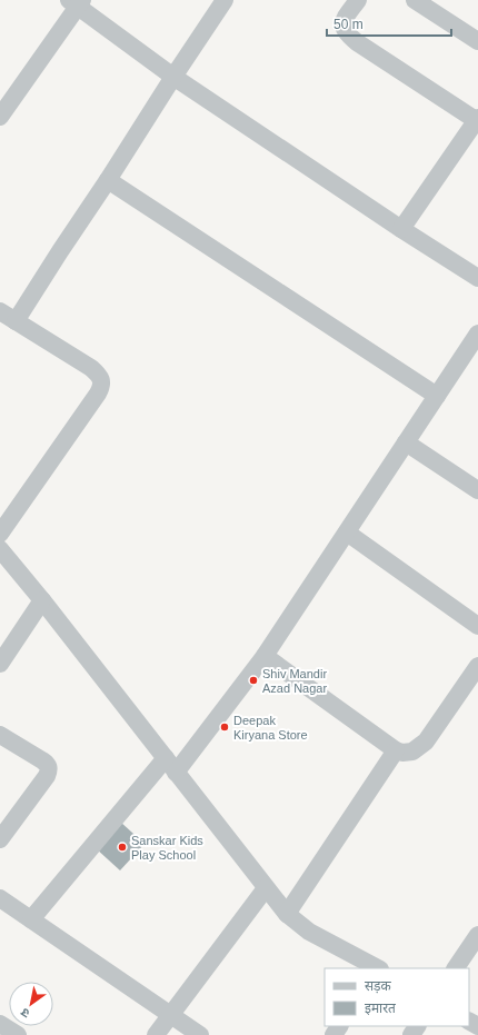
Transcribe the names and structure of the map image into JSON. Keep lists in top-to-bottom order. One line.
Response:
{"places":["Shiv Mandir Azad Nagar","Deepak Kiryana Store","Sanskar Kids Play School"],"legend":["सड़क","इमारत"],"scale_bar":"50 m","north":"bottom left"}
